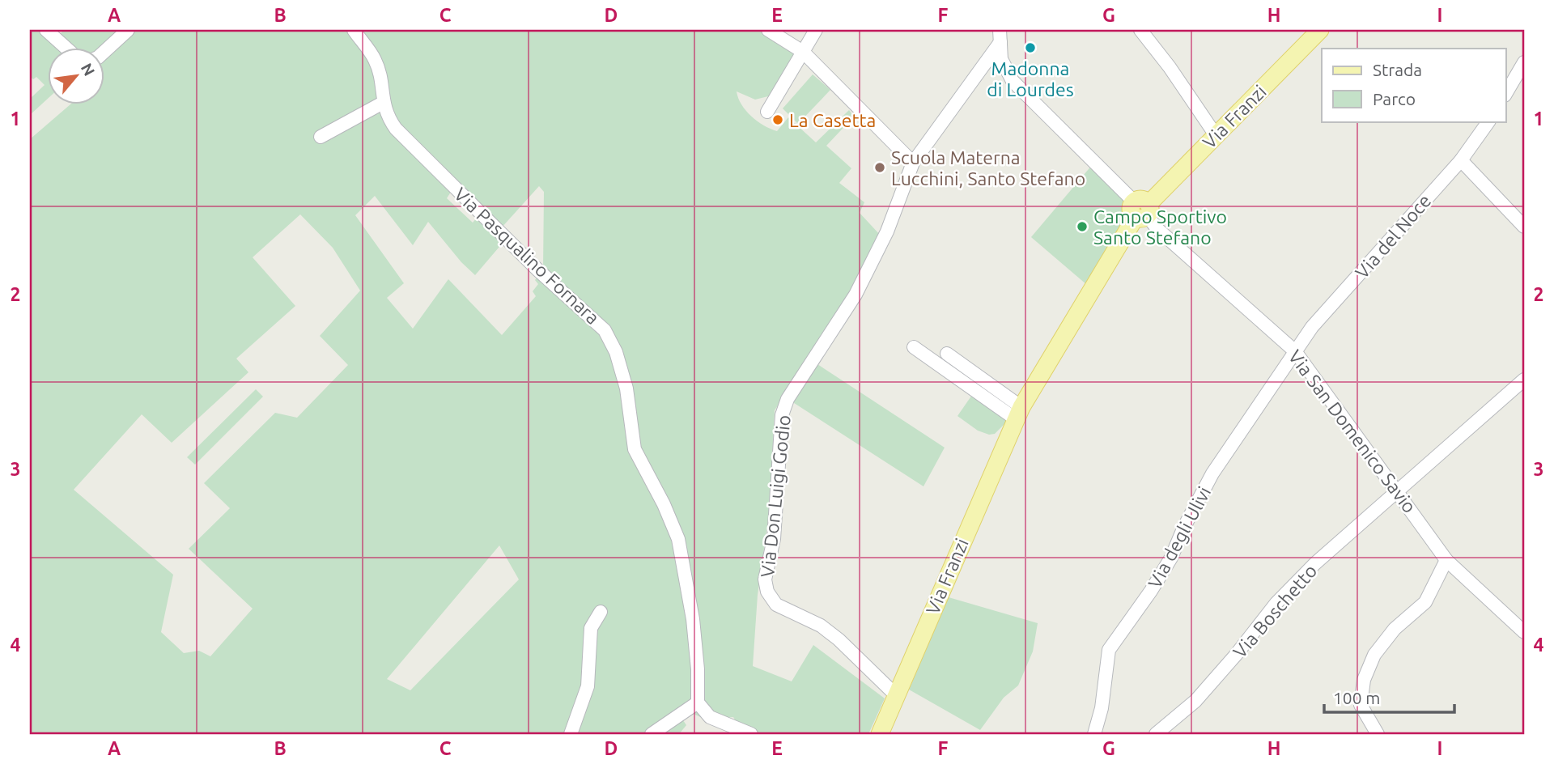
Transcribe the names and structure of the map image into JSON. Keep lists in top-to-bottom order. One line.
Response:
{"streets":{"main road":["Via Franzi"],"street":["Via del Noce","Via Pasqualino Fornara","Via San Domenico Savio","Via Don Luigi Godio","Via degli Ulivi","Via Boschetto"]},"crossings":[["Via Franzi","Via San Domenico Savio"],["Via Franzi","Via Don Luigi Godio"],["Via del Noce","Via San Domenico Savio"],["Via del Noce","Via degli Ulivi"],["Via San Domenico Savio","Via Don Luigi Godio"],["Via San Domenico Savio","Via degli Ulivi"],["Via San Domenico Savio","Via Boschetto"]],"places":["Madonna di Lourdes","La Casetta","Scuola Materna Lucchini, Santo Stefano","Campo Sportivo Santo Stefano"],"legend":["Strada","Parco"],"scale_bar":"100 m","north":"top right","grid":{"columns":["A","B","C","D","E","F","G","H","I"],"rows":["1","2","3","4"]}}
